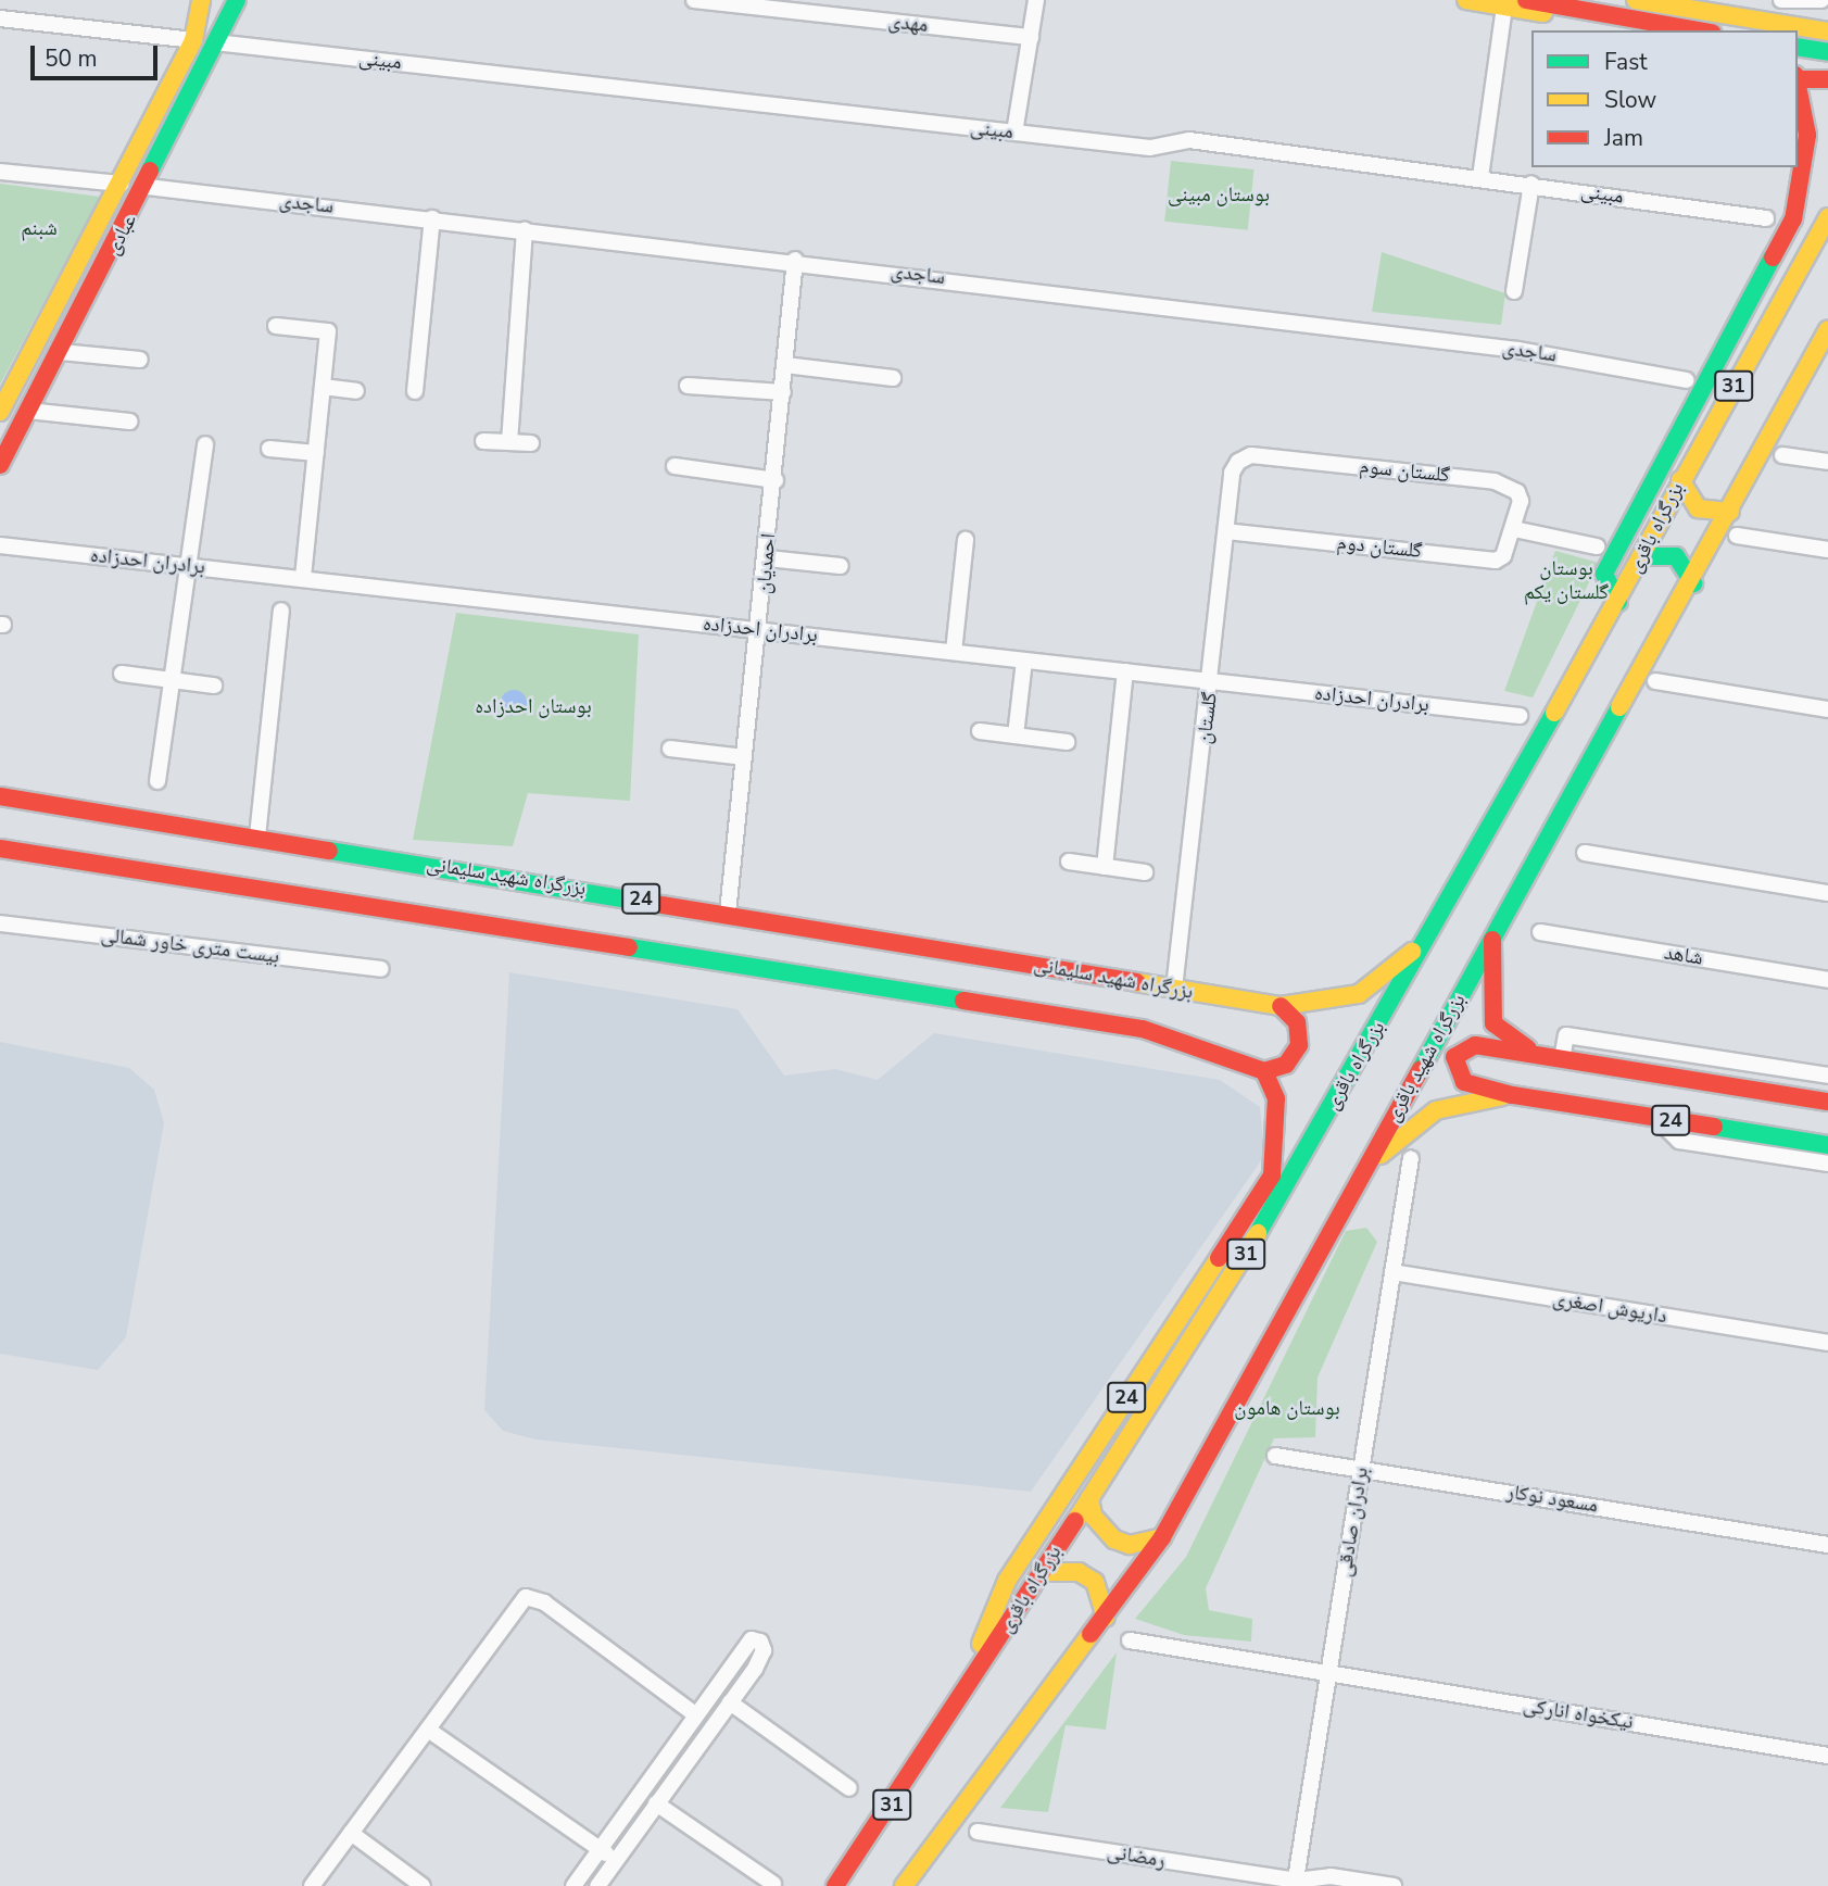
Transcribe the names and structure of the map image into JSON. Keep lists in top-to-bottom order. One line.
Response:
{"streets":{"main road":["عبادی","31","بزرگراه باقری","بزرگراه شهید سلیمانی","24","بزرگراه شهید باقری"],"street":["مهدی","مبینی","ساجدی","گلستان سوم","گلستان دوم","برادران احدزاده","احمدیان","گلستان","بیست متری خاور شمالی","شاهد","داریوش اصغری","مسعود نوکار","برادران صادقی","نیکخواه انارکی","رمضانی"]},"crossings":[["مبینی","عبادی"],["ساجدی","عبادی"],["ساجدی","احمدیان"],["31","24"],["31","بزرگراه شهید باقری"],["گلستان سوم","گلستان دوم"],["گلستان سوم","گلستان"],["بزرگراه باقری","24"],["گلستان دوم","گلستان"],["برادران احدزاده","احمدیان"],["برادران احدزاده","گلستان"],["احمدیان","بزرگراه شهید سلیمانی"],["گلستان","بزرگراه شهید سلیمانی"],["بزرگراه شهید سلیمانی","24"],["24","بزرگراه شهید باقری"],["داریوش اصغری","برادران صادقی"],["مسعود نوکار","برادران صادقی"],["برادران صادقی","نیکخواه انارکی"],["برادران صادقی","رمضانی"]],"parks":["بوستان مبینی","شبنم","بوستان گلستان یکم","بوستان احدزاده","بوستان هامون"],"legend":["Fast","Slow","Jam"],"scale_bar":"50 m"}
